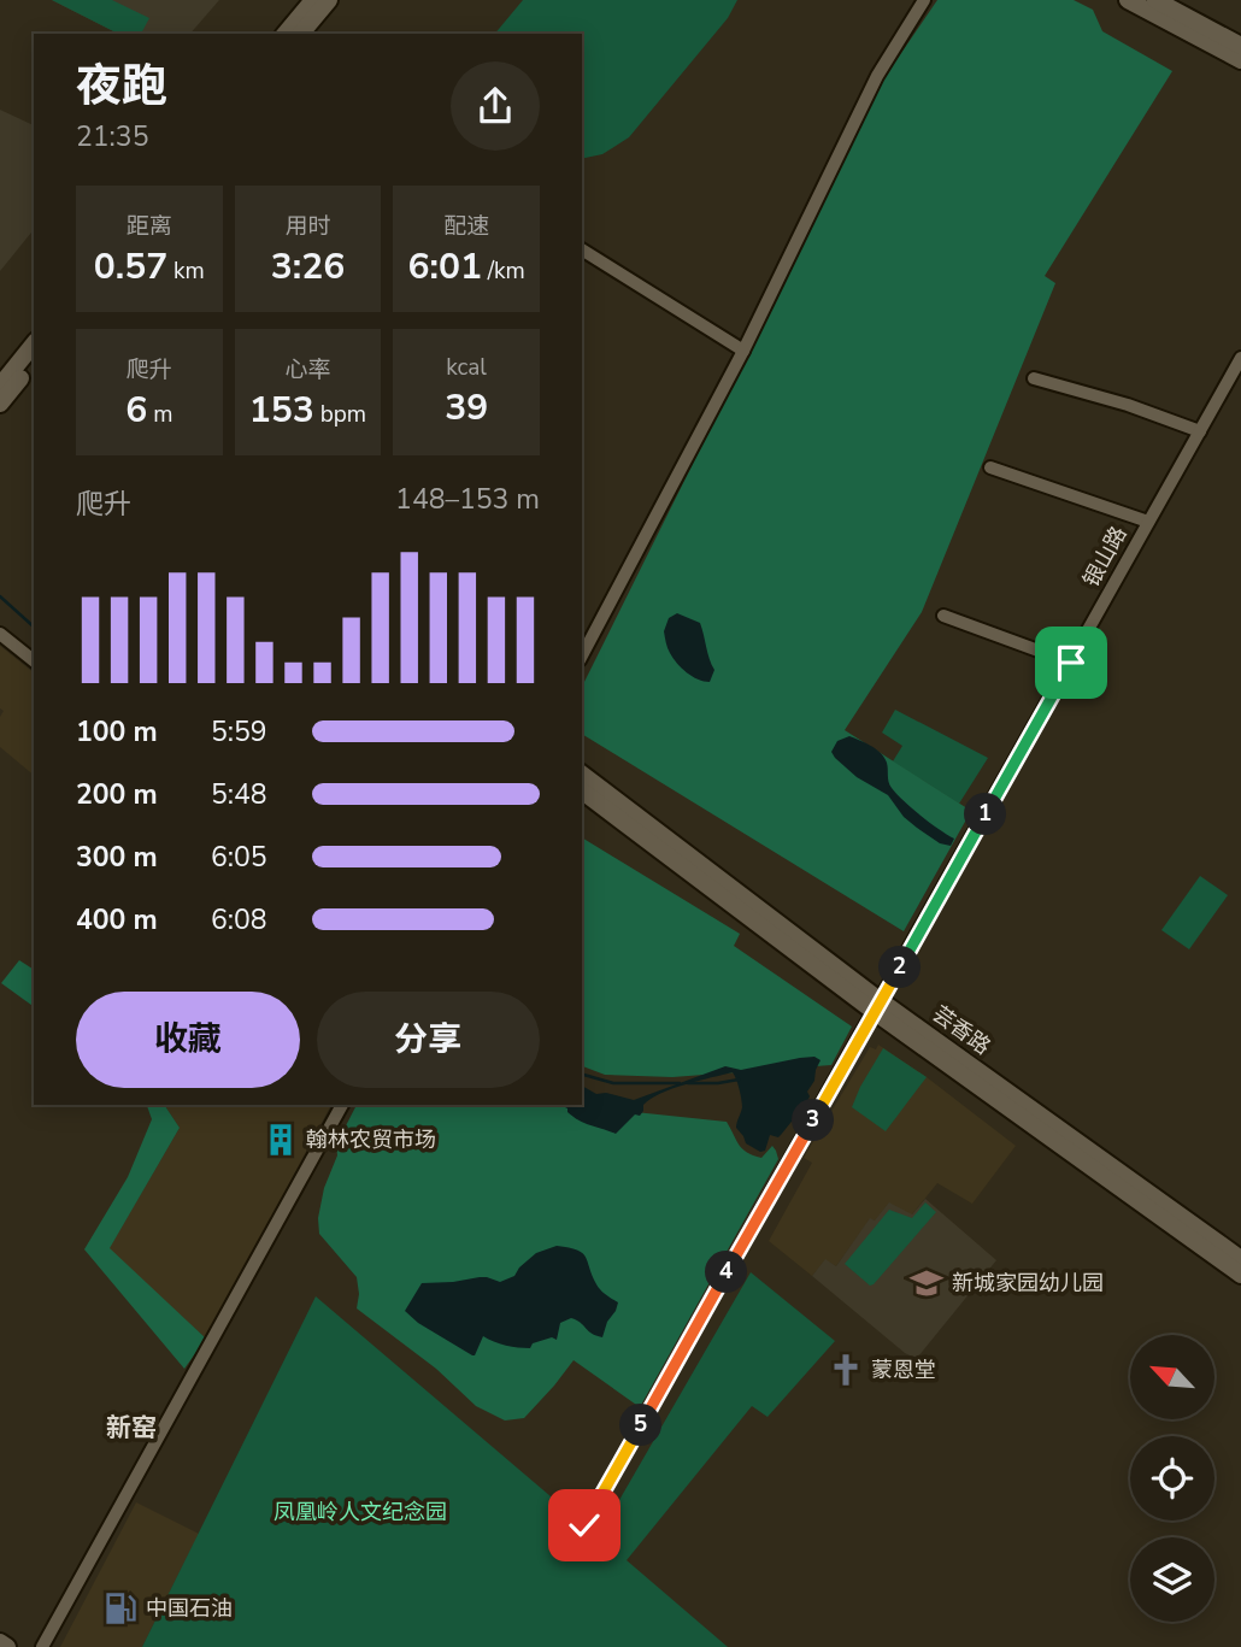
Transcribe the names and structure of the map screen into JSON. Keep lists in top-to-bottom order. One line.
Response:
{"streets":{"street":["银山路","芸香路"]},"crossings":[["银山路","芸香路"]],"districts":["新窑"],"parks":["凤凰岭人文纪念园"],"places":{"building":["翰林农贸市场"],"school or university":["新城家园幼儿园"],"church":["蒙恩堂"],"fuel station":["中国石油"]},"north":"top left","page":{"heading":["夜跑","21:35"],"stats":[["距离","0.57 km"],["用时","3:26"],["配速","6:01 /km"],["爬升","6 m"],["心率","153 bpm"],["kcal","39"]],"chart":["爬升","148–153 m"],"list":[{"name":"100 m","note":"5:59"},{"name":"200 m","note":"5:48"},{"name":"300 m","note":"6:05"},{"name":"400 m","note":"6:08"}],"pins":["1","2","3","4","5"],"buttons":["收藏","分享"]}}
